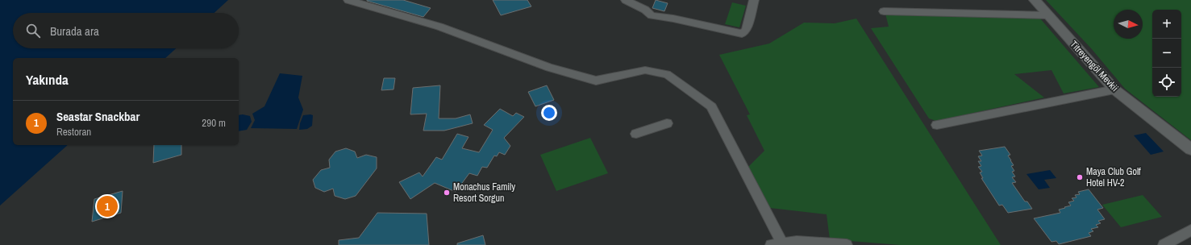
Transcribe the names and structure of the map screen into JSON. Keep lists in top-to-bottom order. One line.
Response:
{"streets":{"street":["Titreyengöl Mevkii"]},"places":["Maya Club Golf Hotel HV-2","Monachus Family Resort Sorgun"],"north":"right","page":{"map_buttons":["+","−"],"search":"Burada ara","heading":"Yakında","list":[{"mark":"1","name":"Seastar Snackbar","note":"Restoran","value":"290 m"}],"pins":"1"}}
